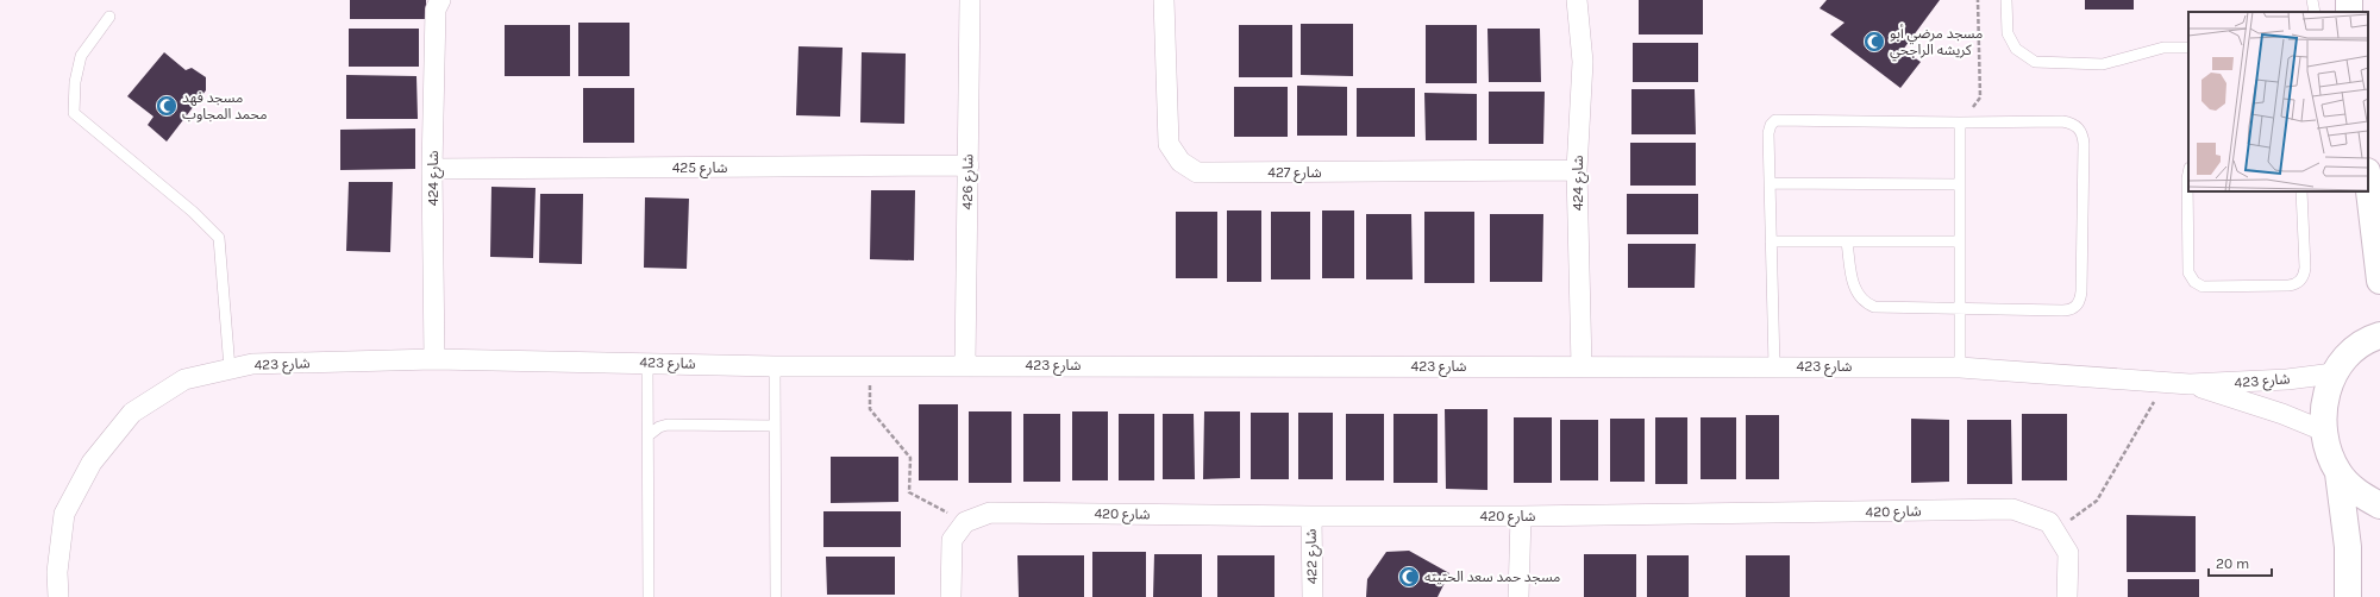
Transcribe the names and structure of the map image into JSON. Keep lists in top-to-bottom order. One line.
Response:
{"streets":{"street":["شارع 425","شارع 427","شارع 424","شارع 426","شارع 423","شارع 420","شارع 422"]},"crossings":[["شارع 425","شارع 424"],["شارع 425","شارع 426"],["شارع 427","شارع 424"],["شارع 424","شارع 423"],["شارع 426","شارع 423"],["شارع 420","شارع 422"]],"places":{"mosque":["مسجد مرضي أبو كريشه الراجحي","مسجد فهد محمد المجاوب","مسجد حمد سعد الحتيته"]},"scale_bar":"20 m"}
